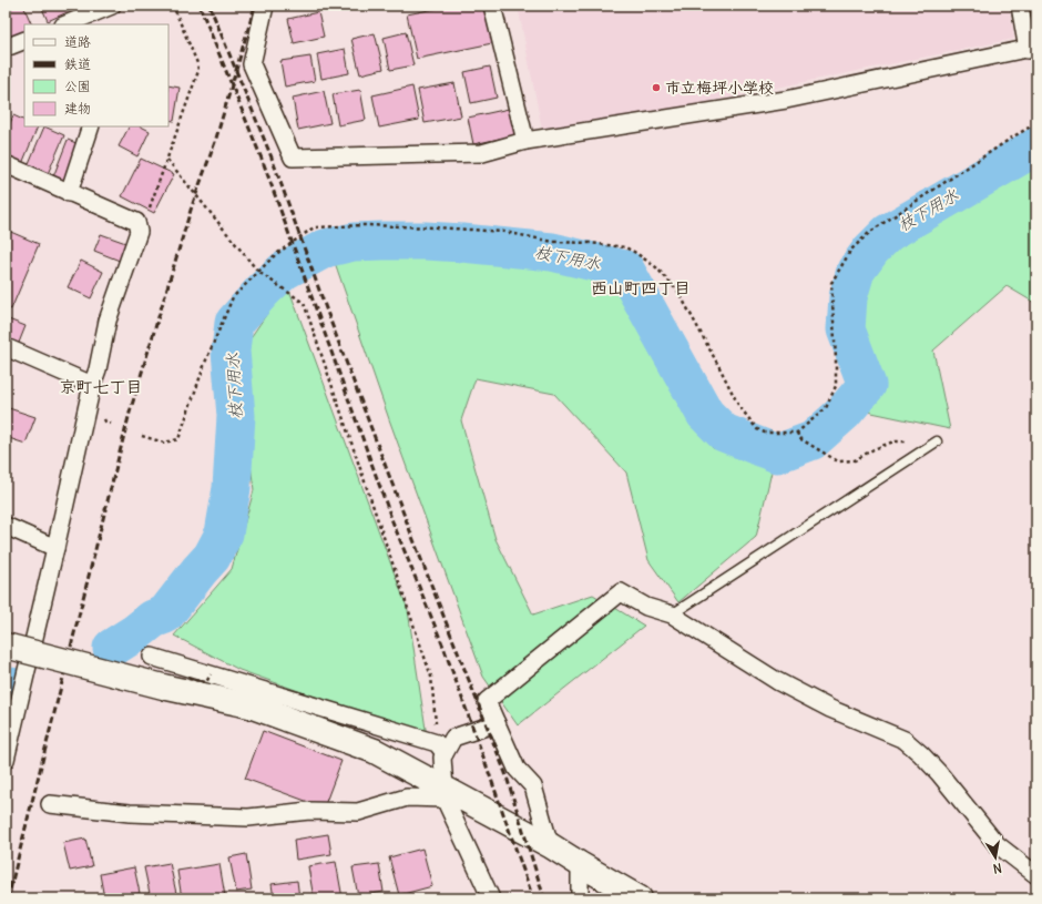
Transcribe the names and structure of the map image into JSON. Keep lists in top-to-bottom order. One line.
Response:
{"districts":["西山町四丁目","京町七丁目"],"water":["枝下用水"],"places":["市立梅坪小学校"],"legend":["道路","鉄道","公園","建物"],"north":"bottom"}
